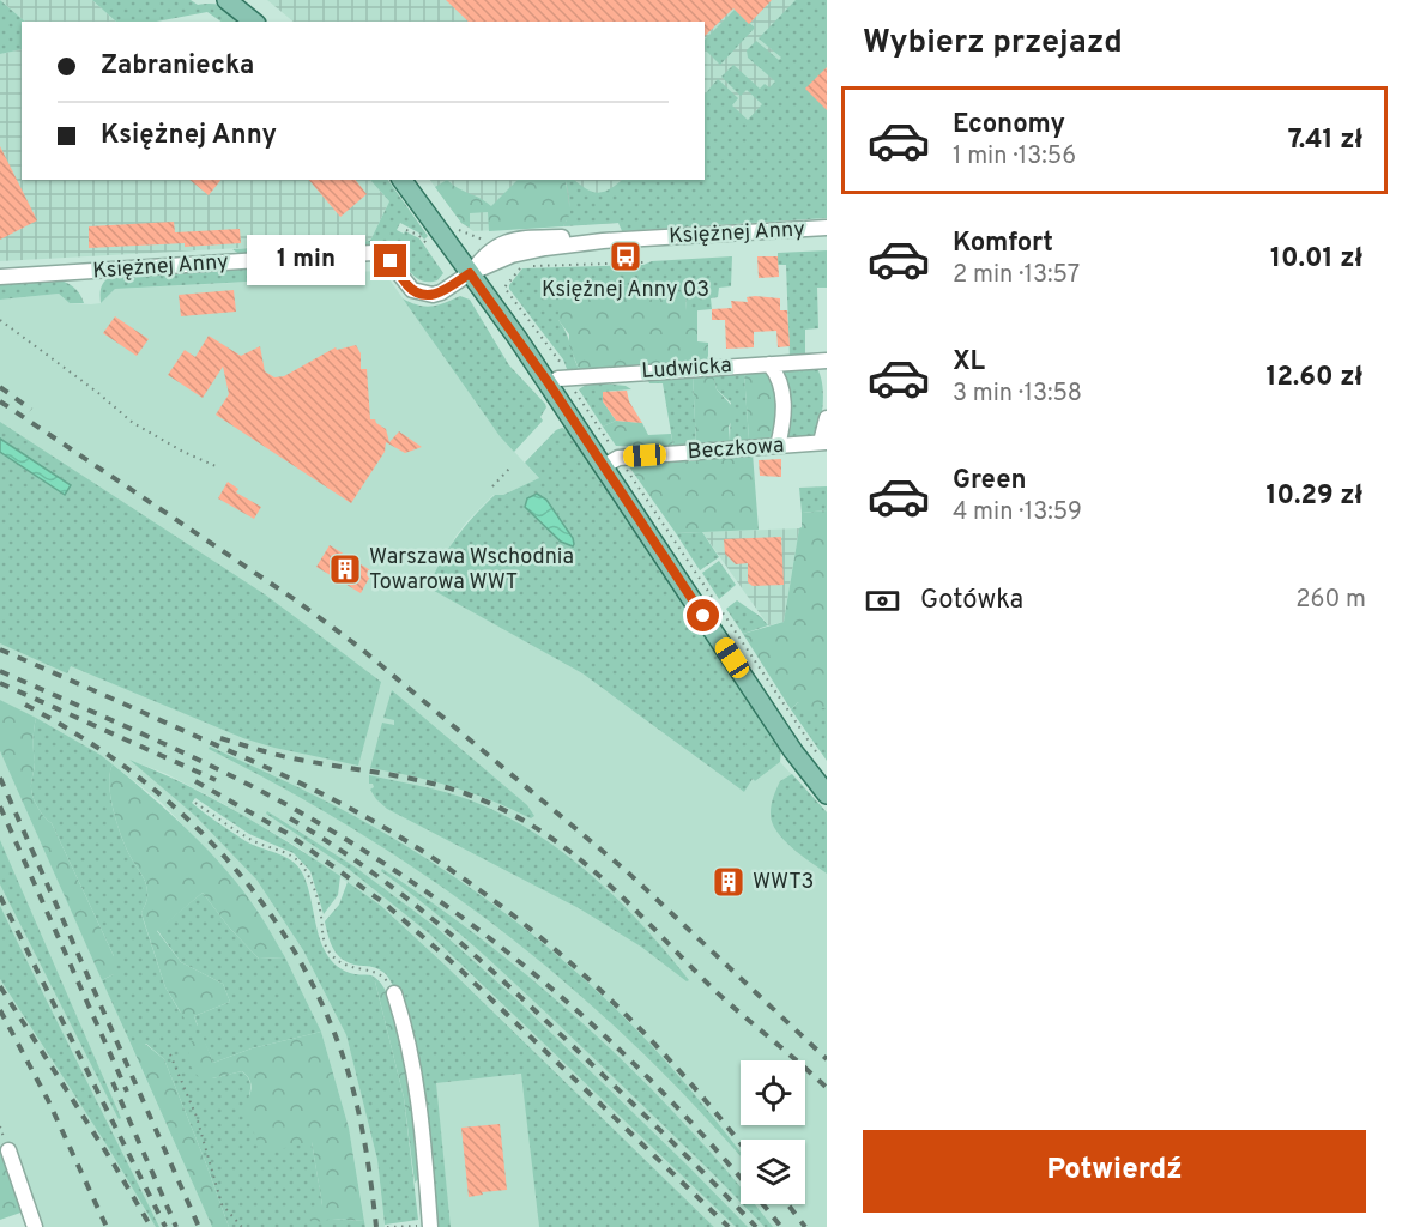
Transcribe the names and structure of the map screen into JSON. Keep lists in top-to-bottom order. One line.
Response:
{"streets":{"street":["Księżnej Anny","Ludwicka","Beczkowa"]},"places":{"bus stop":["Księżnej Anny 03"],"building":["Warszawa Wschodnia Towarowa WWT","WWT3"]},"page":{"heading":"Wybierz przejazd","banner":["Zabraniecka","Księżnej Anny"],"list":[{"name":"Economy","note":"1 min · 13:56","value":"7.41 zł"},{"name":"Komfort","note":"2 min · 13:57","value":"10.01 zł"},{"name":"XL","note":"3 min · 13:58","value":"12.60 zł"},{"name":"Green","note":"4 min · 13:59","value":"10.29 zł"}],"bubble":"1 min","pay":["Gotówka","260 m"],"buttons":"Potwierdź"}}
